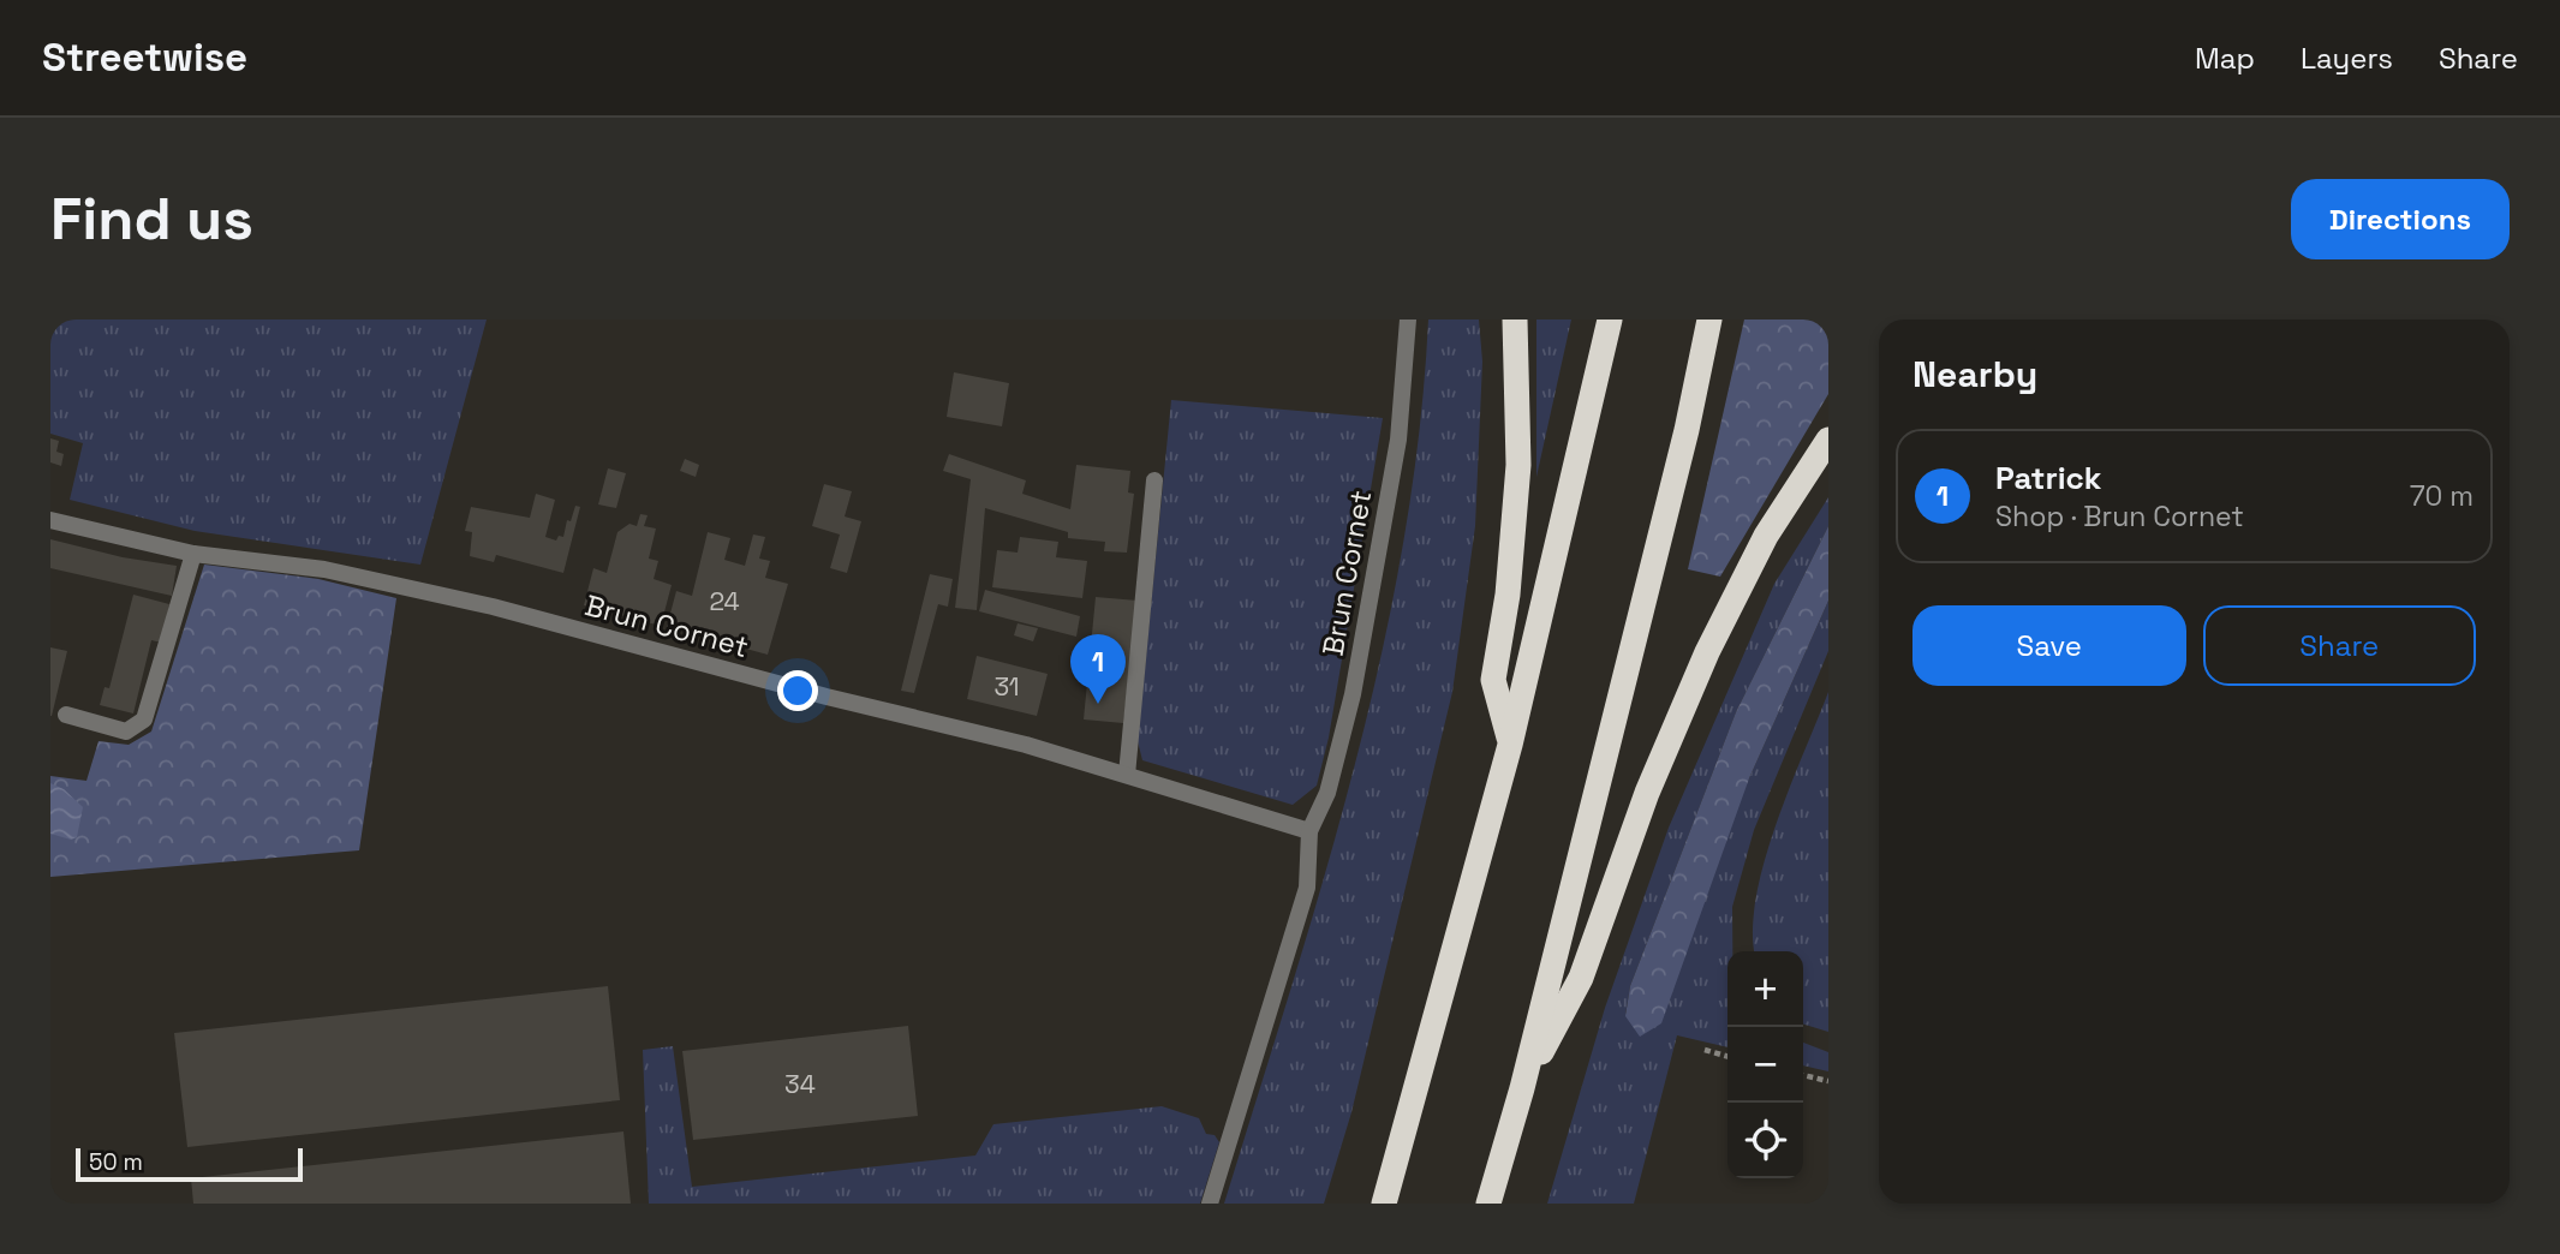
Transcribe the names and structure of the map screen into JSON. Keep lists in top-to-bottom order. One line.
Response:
{"streets":{"street":["Brun Cornet"]},"house_numbers":["24","31","34"],"scale_bar":"50 m","page":{"header":"Streetwise","nav":["Map","Layers","Share"],"buttons":["Directions",["Save","Share"]],"title":"Find us","heading":"Nearby","list":[{"mark":"1","name":"Patrick","note":"Shop · Brun Cornet","value":"70 m"}],"pins":"1","map_buttons":["+","−"],"scale":"50 m"}}
